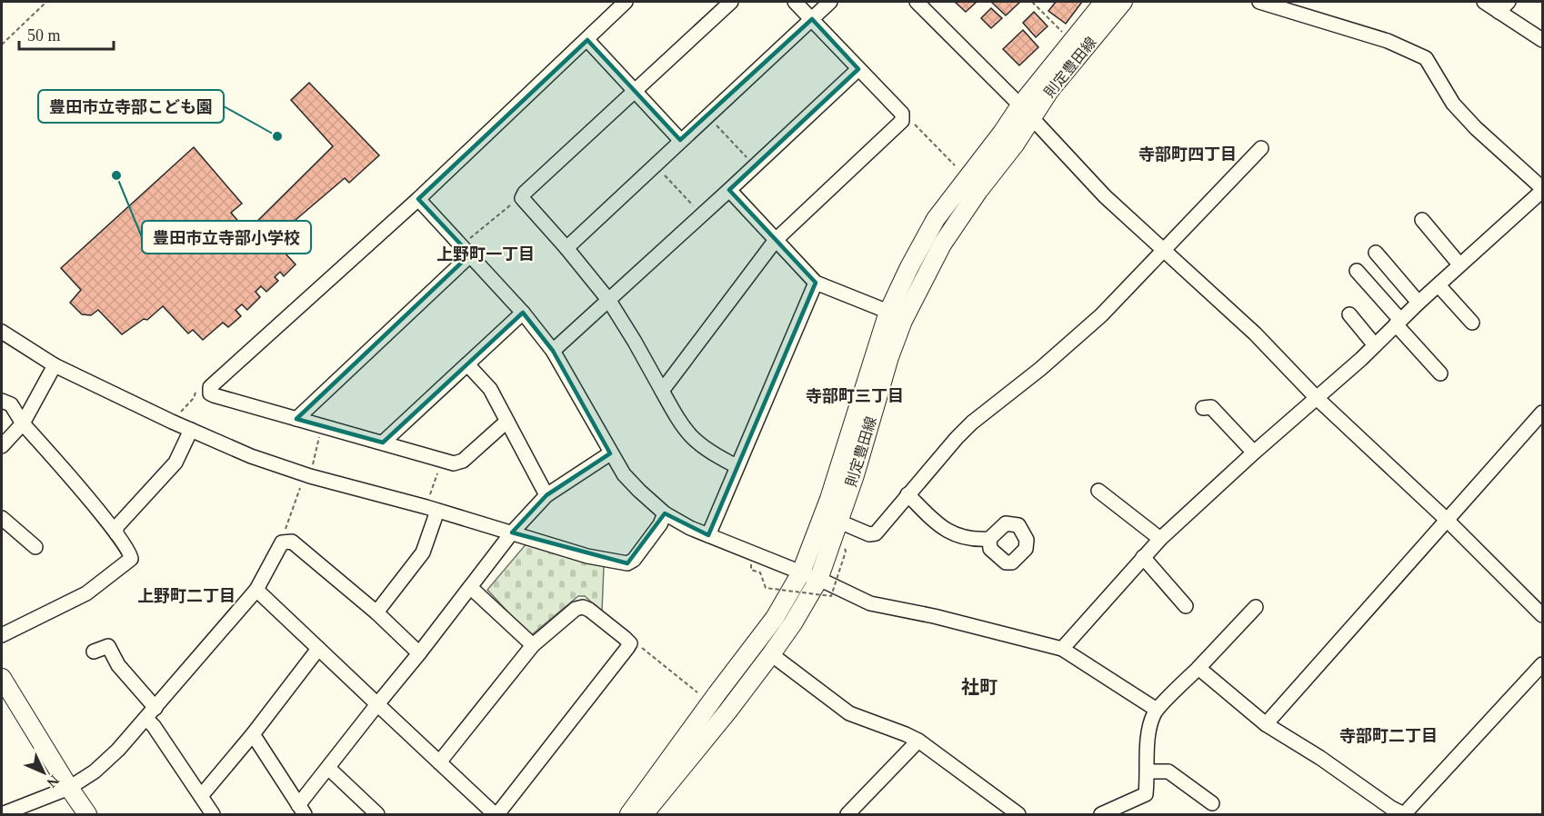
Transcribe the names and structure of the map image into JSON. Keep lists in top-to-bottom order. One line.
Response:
{"streets":{"main road":["則定豊田線"]},"districts":["寺部町四丁目","上野町一丁目","寺部町三丁目","上野町二丁目","社町","寺部町二丁目"],"places":["豊田市立寺部こども園","豊田市立寺部小学校"],"scale_bar":"50 m","north":"bottom right"}
